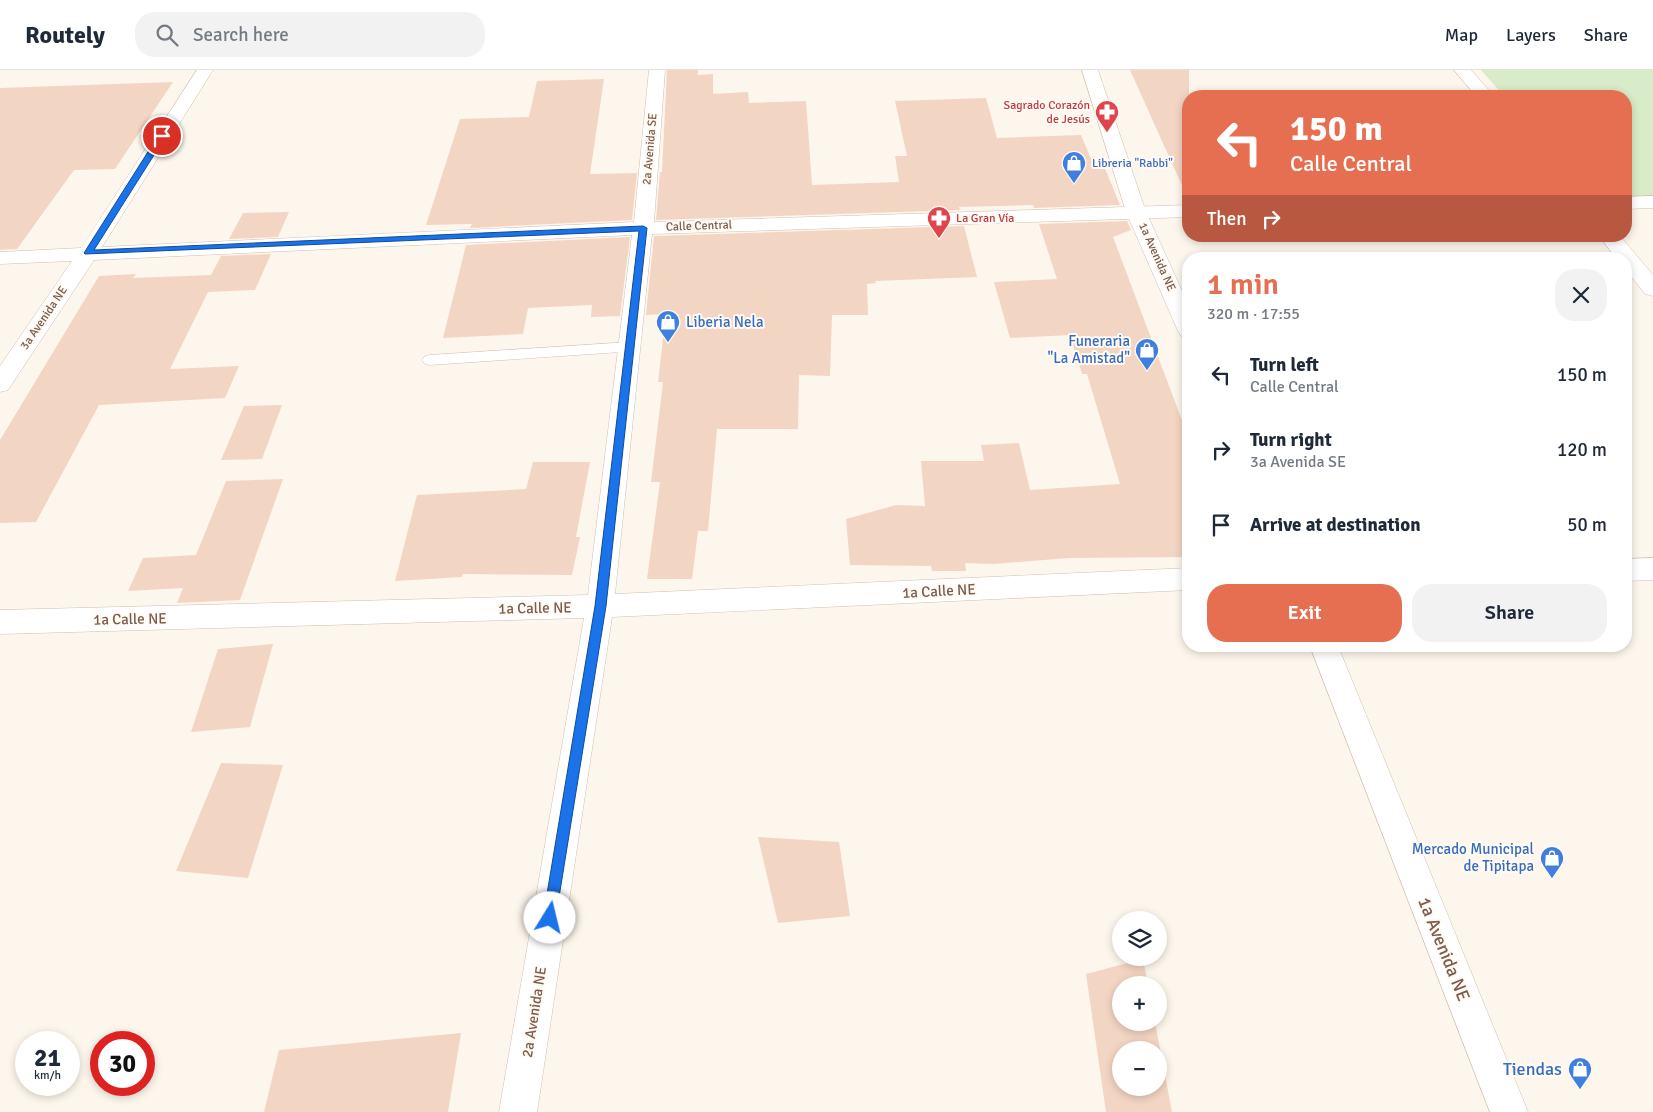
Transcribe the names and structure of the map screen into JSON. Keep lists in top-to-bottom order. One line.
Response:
{"streets":{"street":["2a Avenida SE","Calle Central","1a Avenida NE","3a Avenida NE","1a Calle NE","2a Avenida NE"]},"crossings":[["2a Avenida SE","Calle Central"],["2a Avenida SE","2a Avenida NE"],["Calle Central","1a Avenida NE"],["Calle Central","3a Avenida NE"],["Calle Central","2a Avenida NE"],["1a Calle NE","2a Avenida NE"]],"places":{"pharmacy":["Sagrado Corazón de Jesús","La Gran Vía"],"shop":["Libreria \"Rabbi\"","Liberia Nela","Funeraria \"La Amistad\"","Mercado Municipal de Tipitapa","Tiendas"]},"page":{"header":"Routely","search":"Search here","nav":["Map","Layers","Share"],"turn":["150 m","Calle Central"],"then":"Then","heading":["1 min","320 m · 17:55"],"list":[{"name":"Turn left","note":"Calle Central","value":"150 m"},{"name":"Turn right","note":"3a Avenida SE","value":"120 m"},{"name":"Arrive at destination","value":"50 m"}],"buttons":["Exit","Share"],"map_buttons":["+","−"],"speed":"21 km/h","limit":"30"}}
